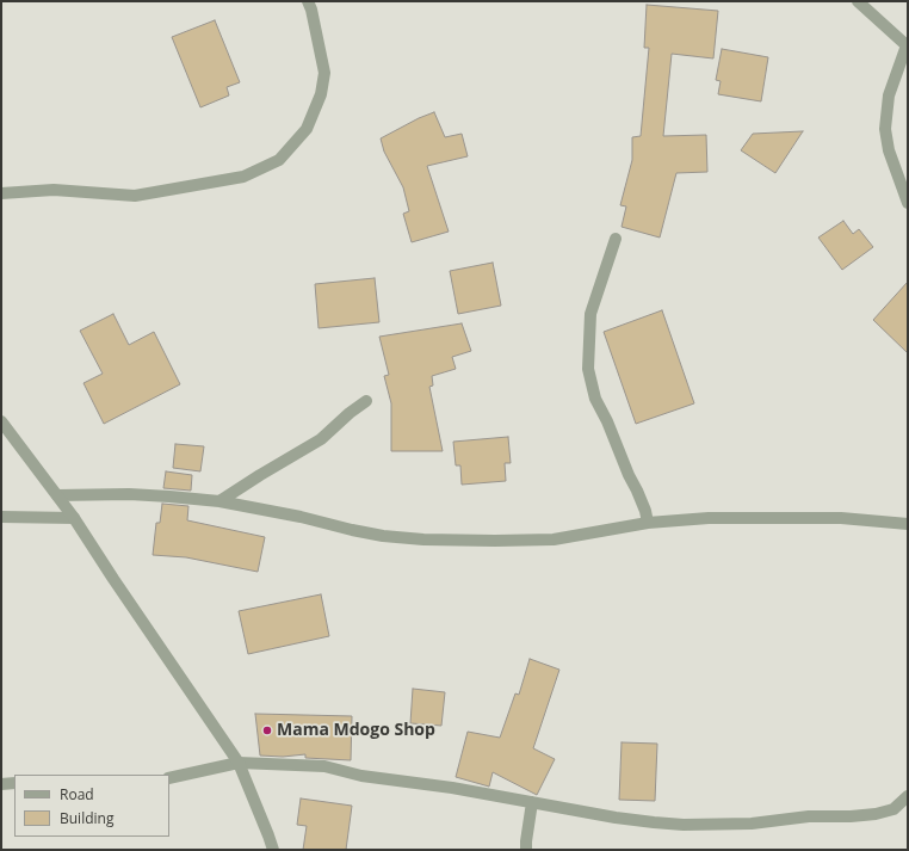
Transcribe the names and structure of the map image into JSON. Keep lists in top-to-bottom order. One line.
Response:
{"places":["Mama Mdogo Shop"],"legend":["Road","Building"]}
